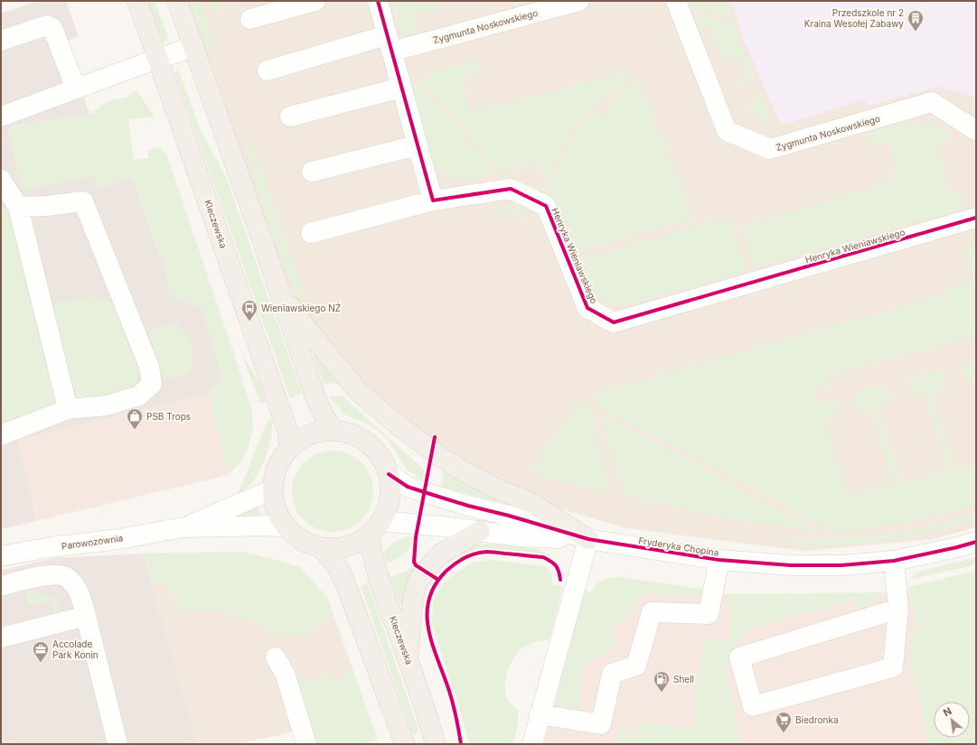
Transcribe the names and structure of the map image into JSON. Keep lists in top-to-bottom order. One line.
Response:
{"streets":{"main road":["Kleczewska"],"street":["Zygmunta Noskowskiego","Henryka Wieniawskiego","Parowozownia","Fryderyka Chopina"]},"crossings":[["Kleczewska","Parowozownia"],["Kleczewska","Fryderyka Chopina"],["Parowozownia","Fryderyka Chopina"]],"places":{"building":["Przedszkole nr 2 Kraina Wesołej Zabawy"],"bus stop":["Wieniawskiego NŻ"],"shop":["PSB Trops"],"office":["Accolade Park Konin"],"fuel station":["Shell"],"supermarket":["Biedronka"]},"north":"top left"}
